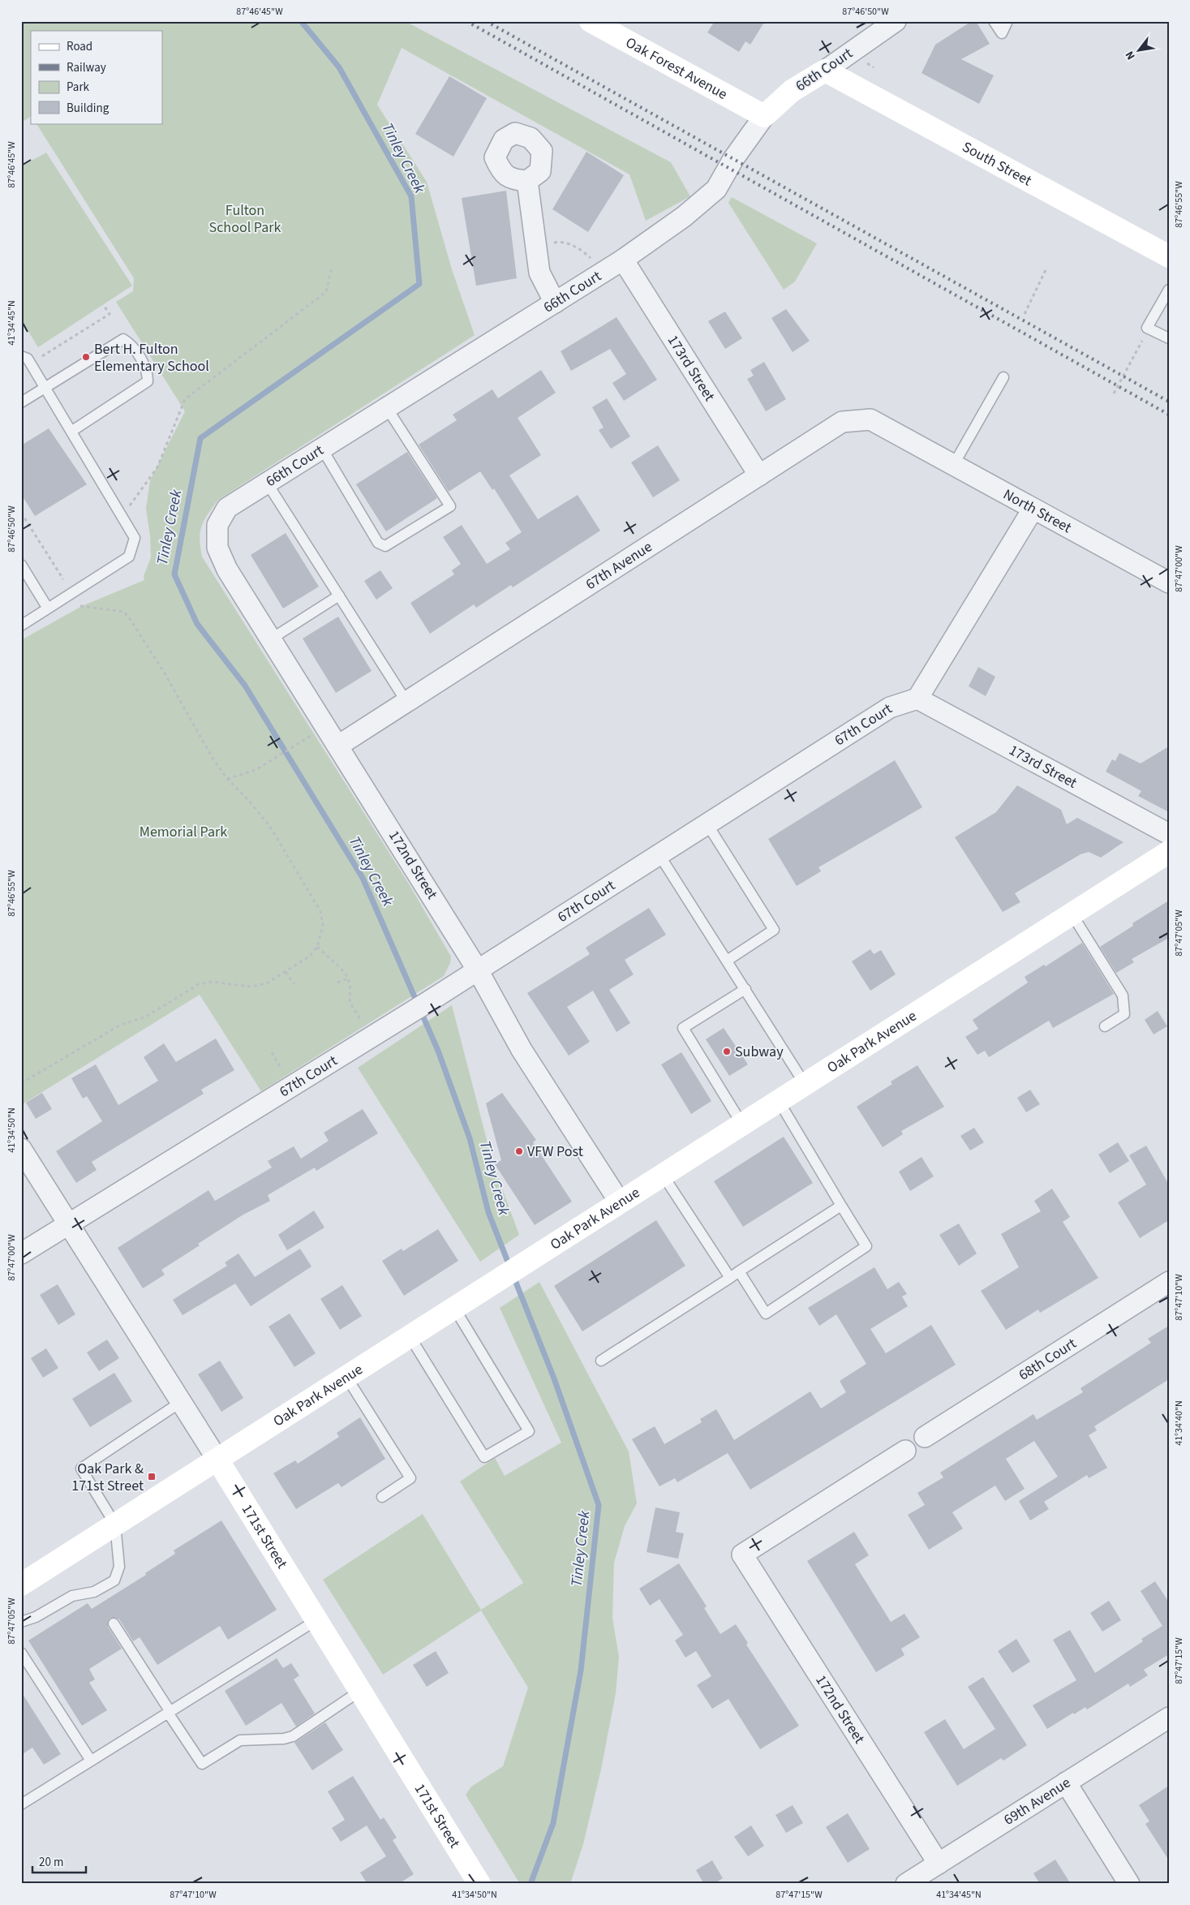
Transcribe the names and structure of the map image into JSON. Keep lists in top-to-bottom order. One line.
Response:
{"streets":{"street":["Oak Forest Avenue","66th Court","South Street","173rd Street","North Street","67th Avenue","67th Court","172nd Street","Oak Park Avenue","68th Court","171st Street","69th Avenue"]},"crossings":[["Oak Forest Avenue","66th Court"],["66th Court","South Street"],["66th Court","173rd Street"],["66th Court","172nd Street"],["173rd Street","67th Avenue"],["173rd Street","67th Court"],["North Street","67th Avenue"],["67th Avenue","172nd Street"],["67th Court","172nd Street"],["67th Court","171st Street"],["172nd Street","Oak Park Avenue"],["172nd Street","69th Avenue"],["Oak Park Avenue","171st Street"]],"water":["Tinley Creek"],"parks":["Fulton School Park","Memorial Park"],"places":{"other":["Bert H. Fulton Elementary School","Subway","VFW Post"],"transit":["Oak Park & 171st Street"]},"legend":["Road","Railway","Park","Building"],"scale_bar":"20 m","north":"bottom left","coordinates":["87°46'45\"W","87°46'50\"W","87°46'55\"W","41°34'45\"N","87°47'00\"W","87°47'05\"W","41°34'50\"N","87°47'10\"W","41°34'40\"N","87°47'15\"W"]}
